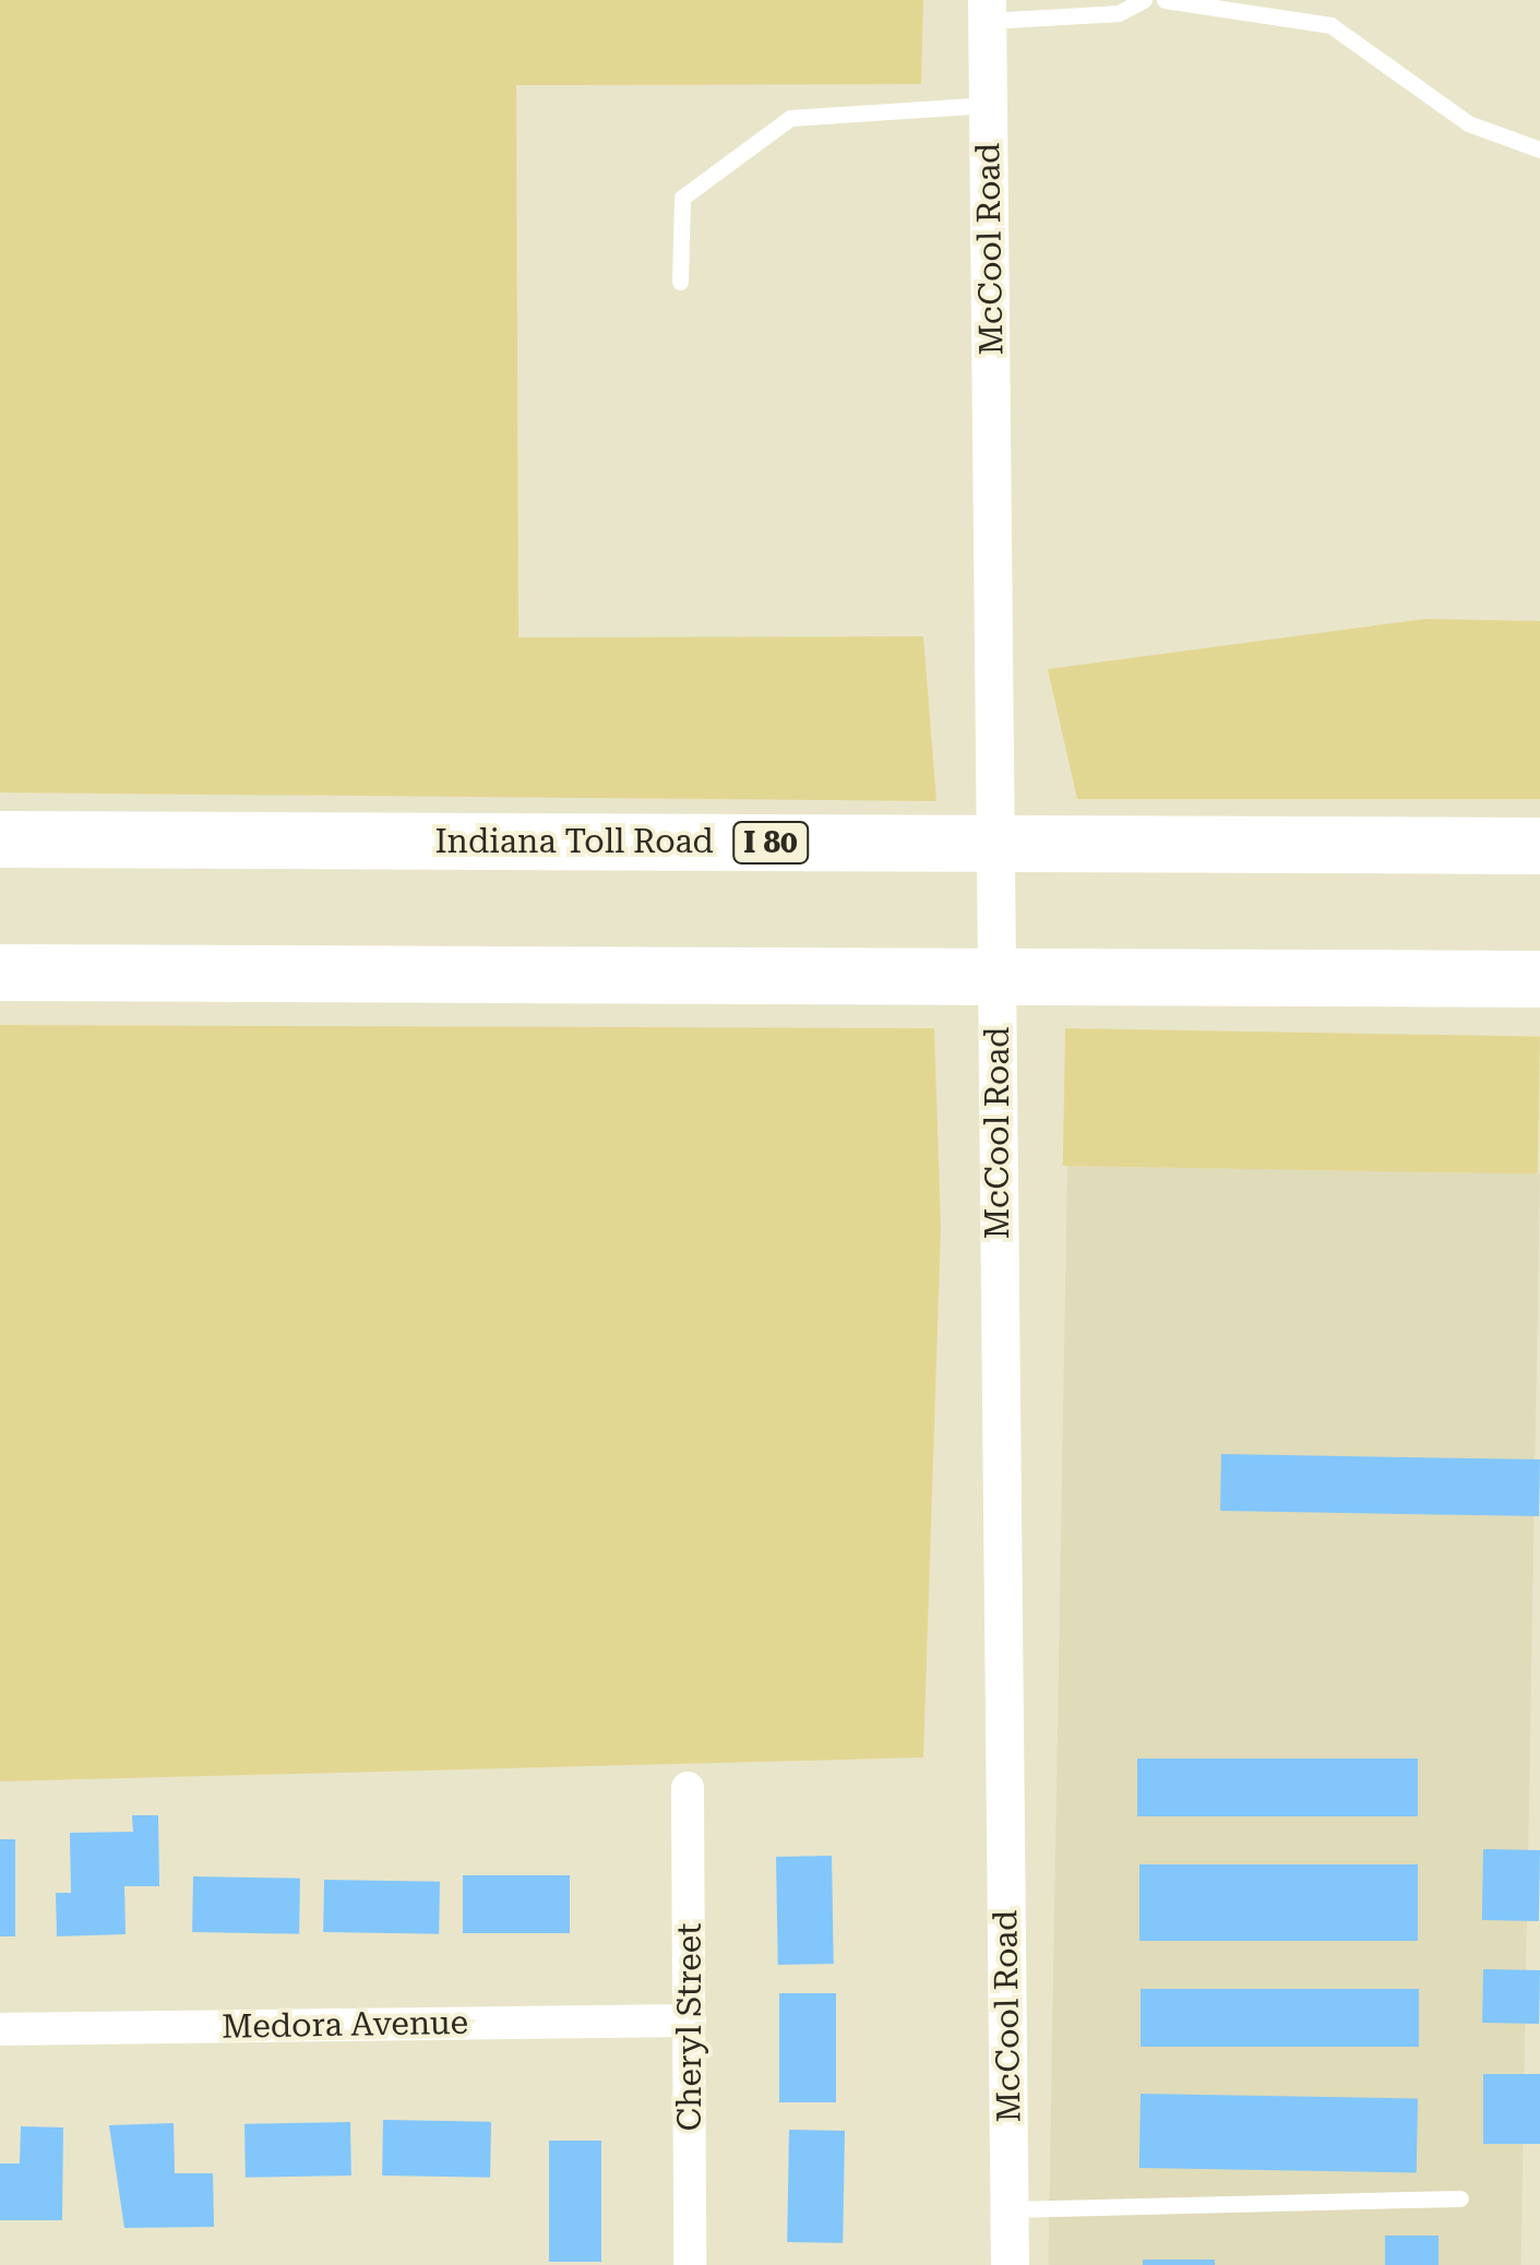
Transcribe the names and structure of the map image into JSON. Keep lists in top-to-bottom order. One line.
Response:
{"streets":{"highway":["Indiana Toll Road","I 80"],"street":["McCool Road","Medora Avenue","Cheryl Street"]},"crossings":[["Medora Avenue","Cheryl Street"]]}
